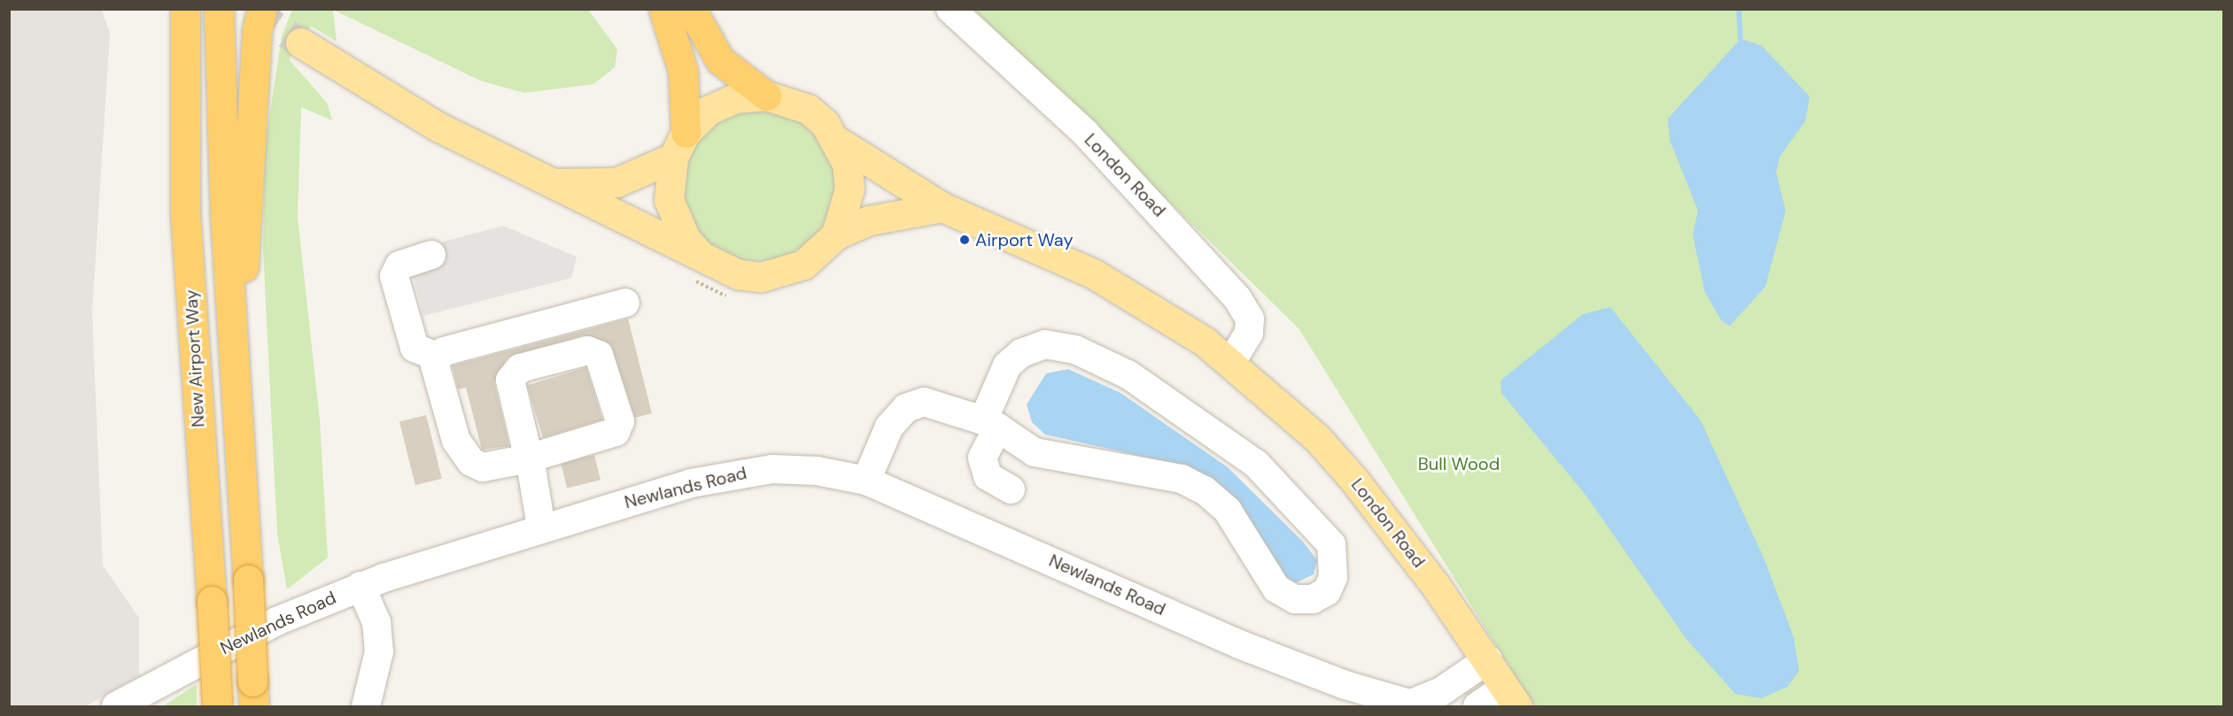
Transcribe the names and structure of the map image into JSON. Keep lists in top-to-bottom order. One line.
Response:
{"streets":{"highway":["New Airport Way"],"main road":["London Road"],"street":["Newlands Road"]},"crossings":[["London Road","Newlands Road"]],"parks":["Bull Wood"],"places":["Airport Way"]}
